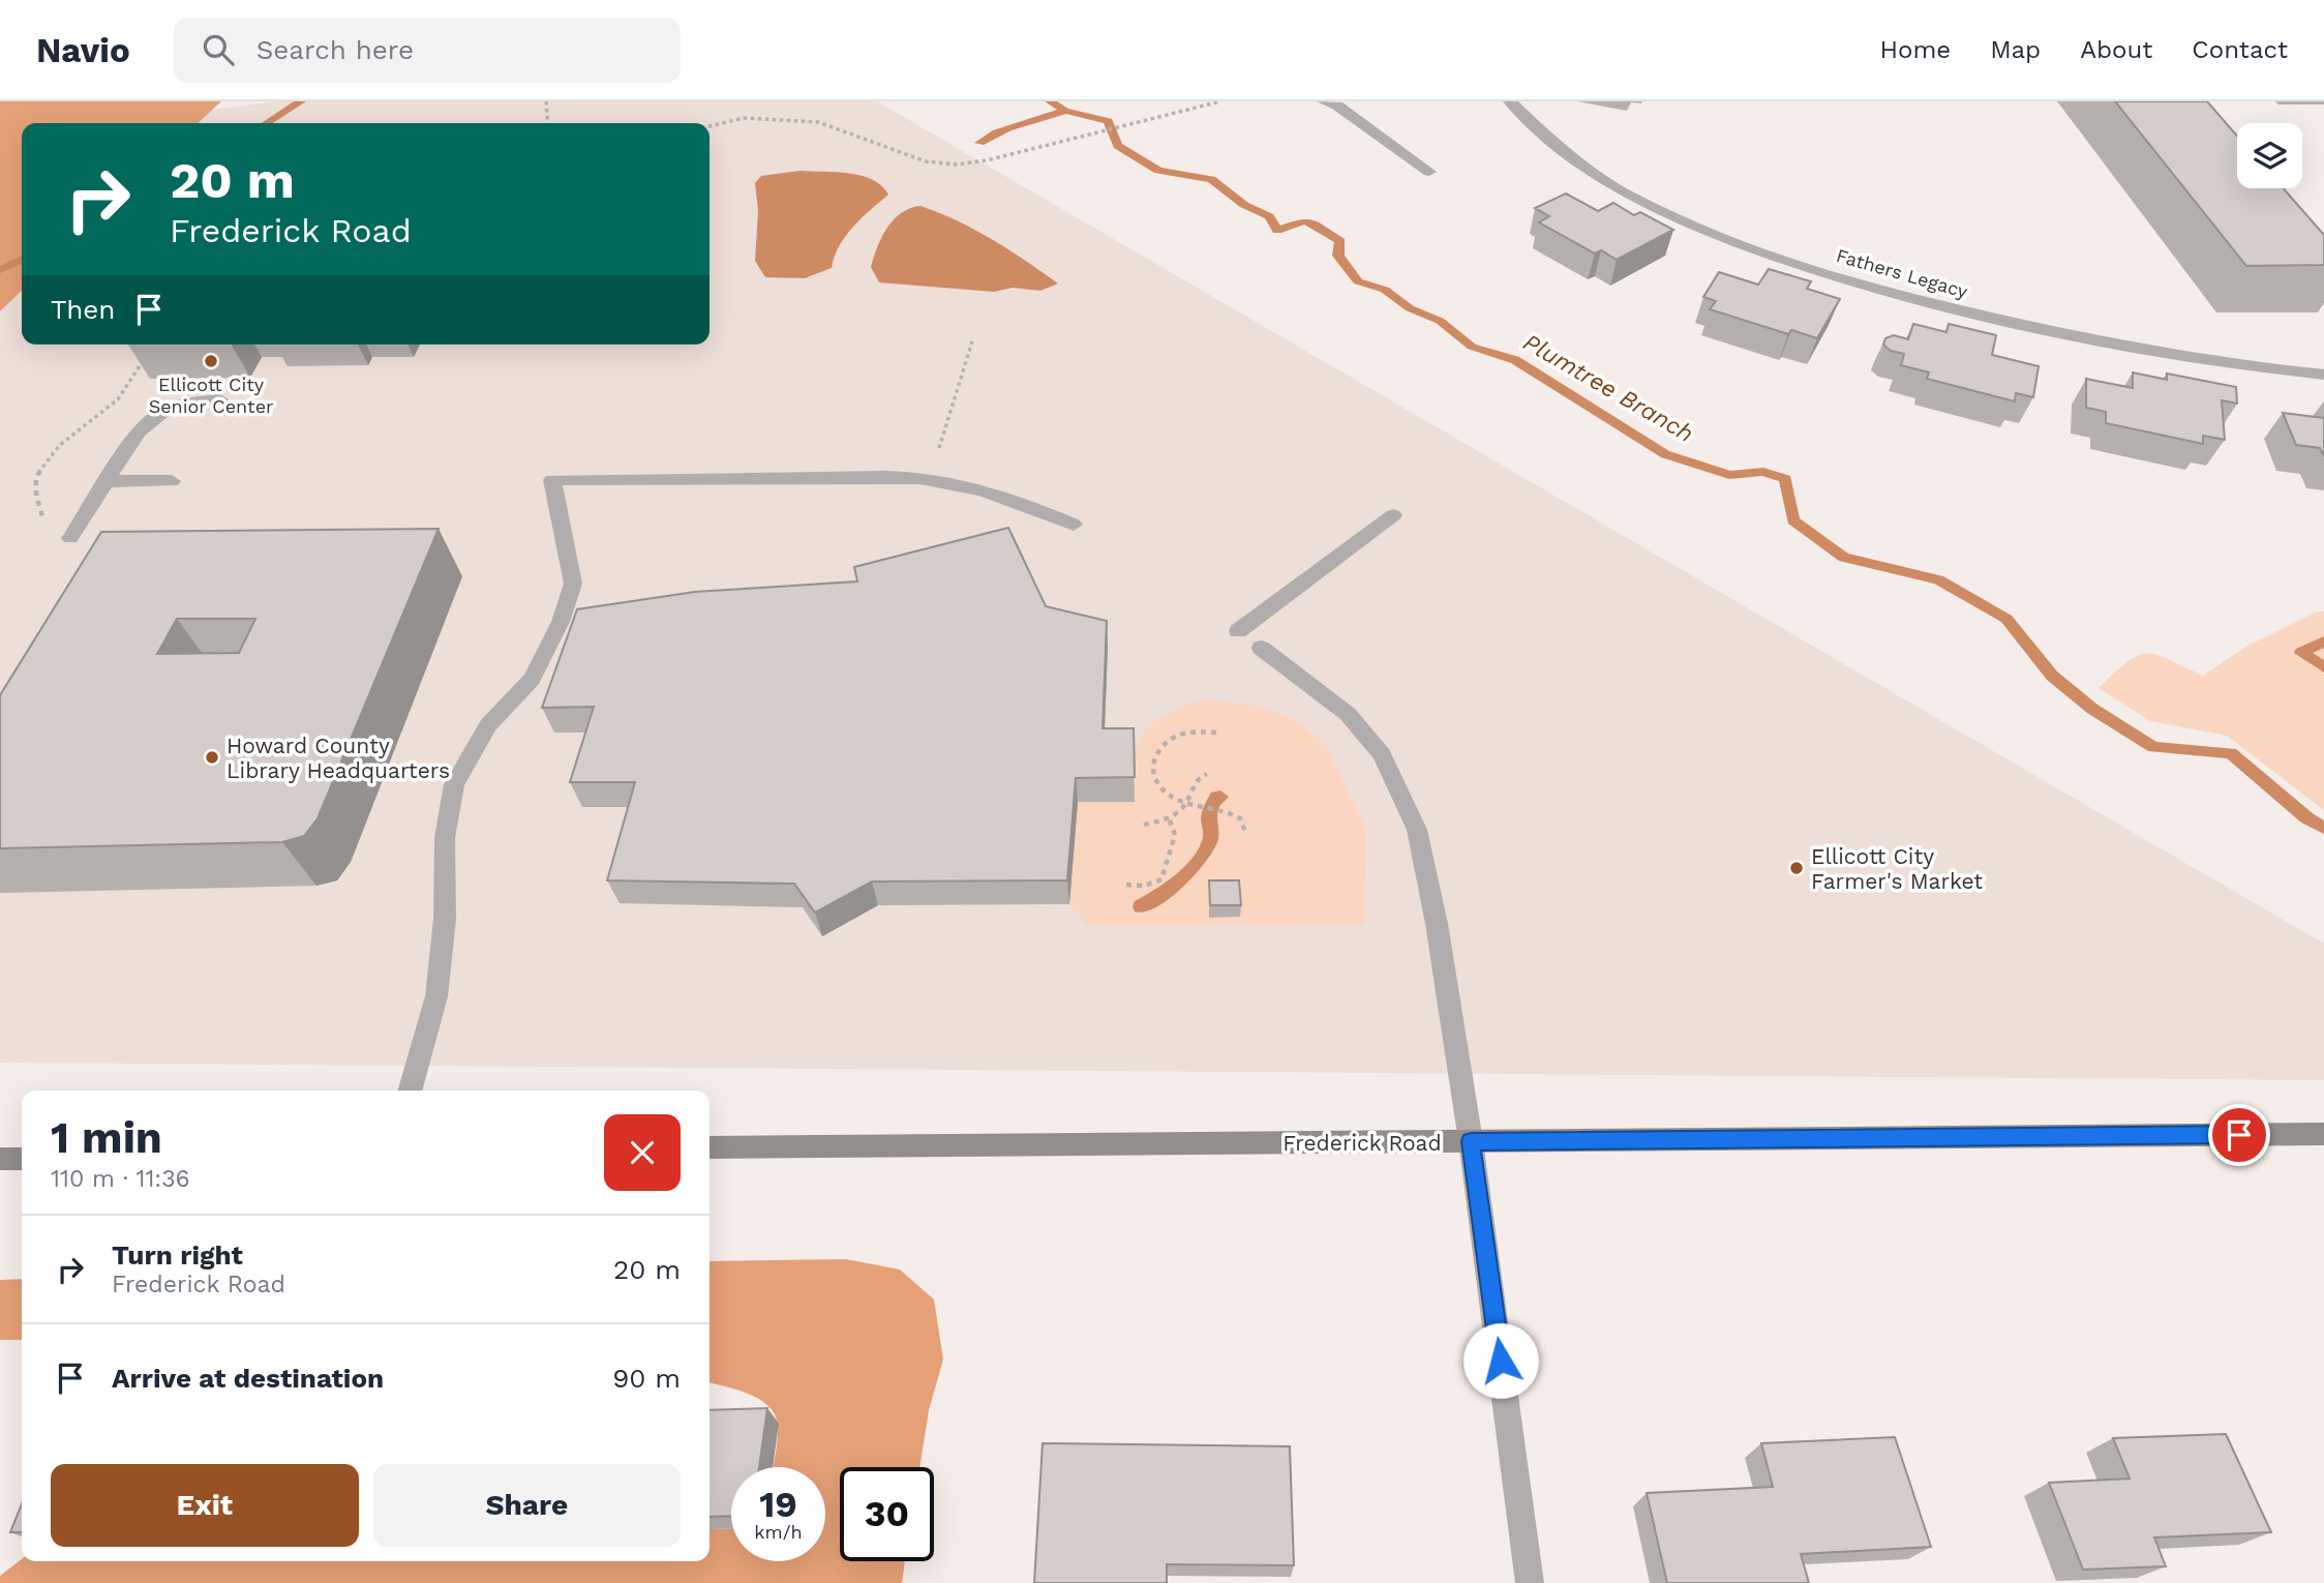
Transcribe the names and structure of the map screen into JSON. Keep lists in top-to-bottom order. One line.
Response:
{"streets":{"main road":["Frederick Road"],"street":["Fathers Legacy"]},"water":["Plumtree Branch"],"places":["Ellicott City Senior Center","Howard County Library Headquarters","Ellicott City Farmer's Market"],"page":{"header":"Navio","search":"Search here","nav":["Home","Map","About","Contact"],"turn":["20 m","Frederick Road"],"then":"Then","heading":["1 min","110 m · 11:36"],"list":[{"name":"Turn right","note":"Frederick Road","value":"20 m"},{"name":"Arrive at destination","value":"90 m"}],"buttons":["Exit","Share"],"speed":"19 km/h","limit":"30"}}
